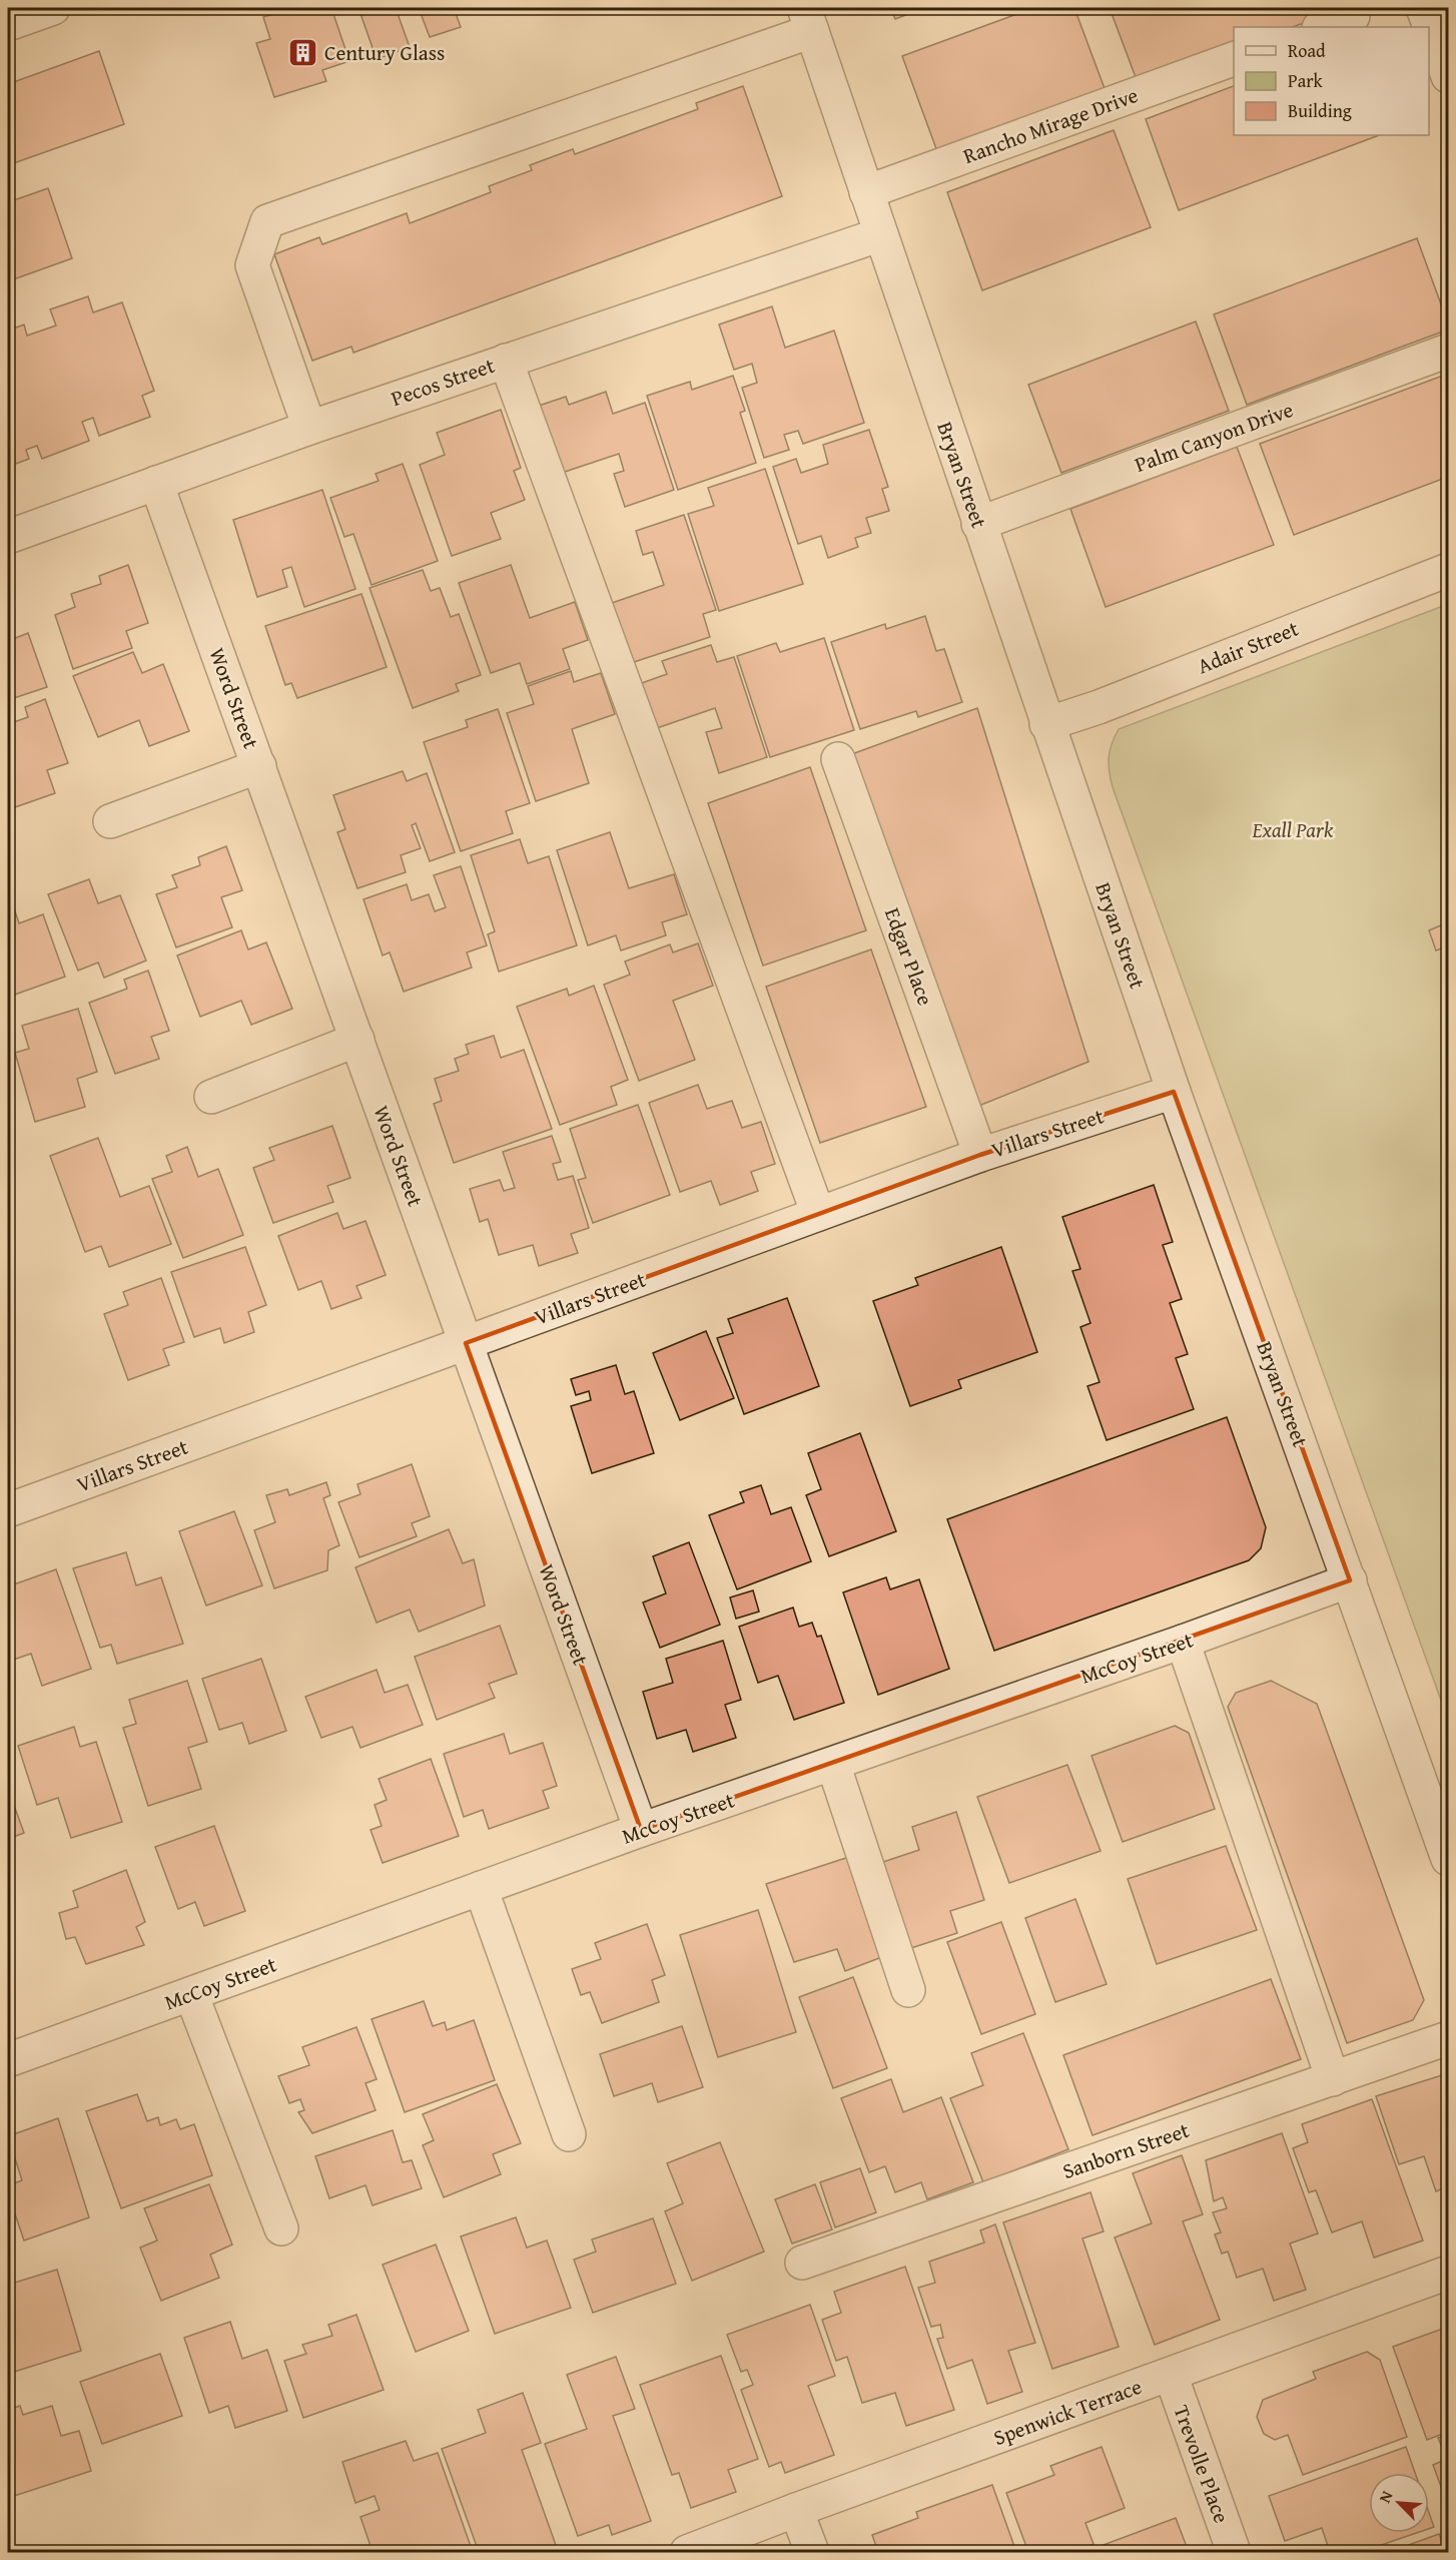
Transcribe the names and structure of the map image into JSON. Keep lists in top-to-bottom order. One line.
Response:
{"streets":{"street":["Rancho Mirage Drive","Pecos Street","Palm Canyon Drive","Bryan Street","Adair Street","Word Street","Edgar Place","Villars Street","McCoy Street","Sanborn Street","Spenwick Terrace","Trevolle Place"]},"crossings":[["Rancho Mirage Drive","Bryan Street"],["Pecos Street","Bryan Street"],["Pecos Street","Word Street"],["Palm Canyon Drive","Bryan Street"],["Bryan Street","Adair Street"],["Bryan Street","Villars Street"],["Bryan Street","McCoy Street"],["Word Street","Villars Street"],["Word Street","McCoy Street"],["Edgar Place","Villars Street"],["Spenwick Terrace","Trevolle Place"]],"parks":["Exall Park"],"places":{"building":["Century Glass"]},"legend":["Road","Park","Building"],"north":"top left"}
